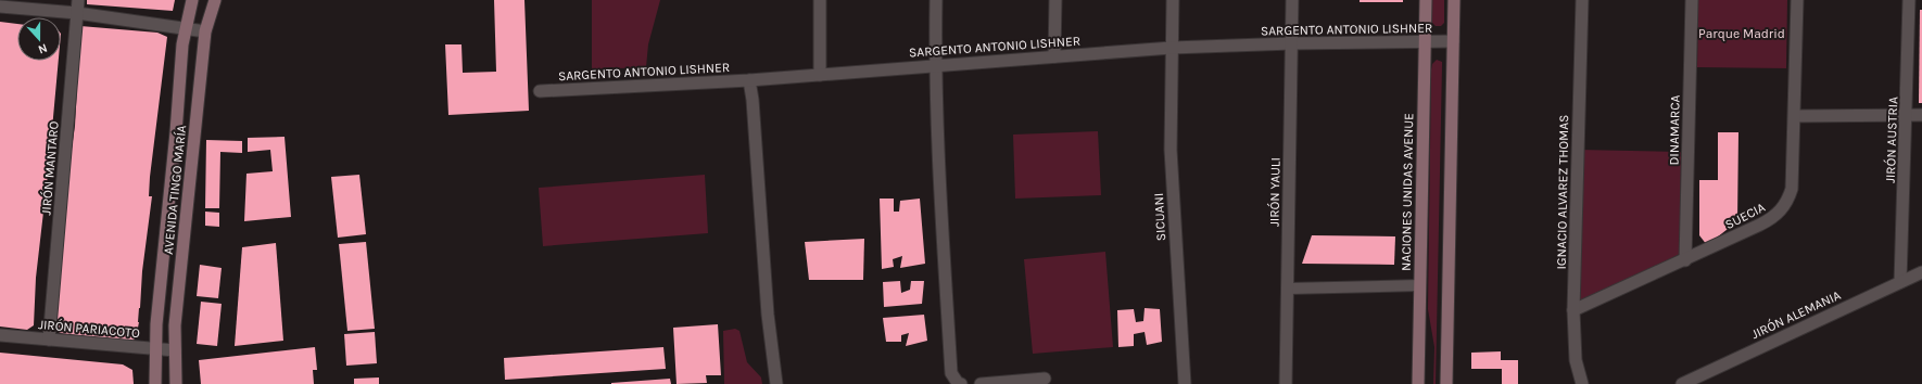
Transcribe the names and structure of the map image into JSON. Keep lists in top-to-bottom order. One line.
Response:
{"streets":{"main road":["AVENIDA TINGO MARÍA","NACIONES UNIDAS AVENUE"],"street":["SARGENTO ANTONIO LISHNER","DINAMARCA","JIRÓN AUSTRIA","JIRÓN MANTARO","JIRÓN YAULI","IGNACIO ALVAREZ THOMAS","SUECIA","SICUANI","JIRÓN ALEMANIA","JIRÓN PARIACOTO"]},"crossings":[["SARGENTO ANTONIO LISHNER","JIRÓN YAULI"],["SARGENTO ANTONIO LISHNER","NACIONES UNIDAS AVENUE"],["SARGENTO ANTONIO LISHNER","SICUANI"],["DINAMARCA","SUECIA"],["JIRÓN AUSTRIA","JIRÓN ALEMANIA"],["JIRÓN MANTARO","JIRÓN PARIACOTO"],["AVENIDA TINGO MARÍA","JIRÓN PARIACOTO"],["IGNACIO ALVAREZ THOMAS","SUECIA"]],"parks":["Parque Madrid"],"north":"bottom"}
